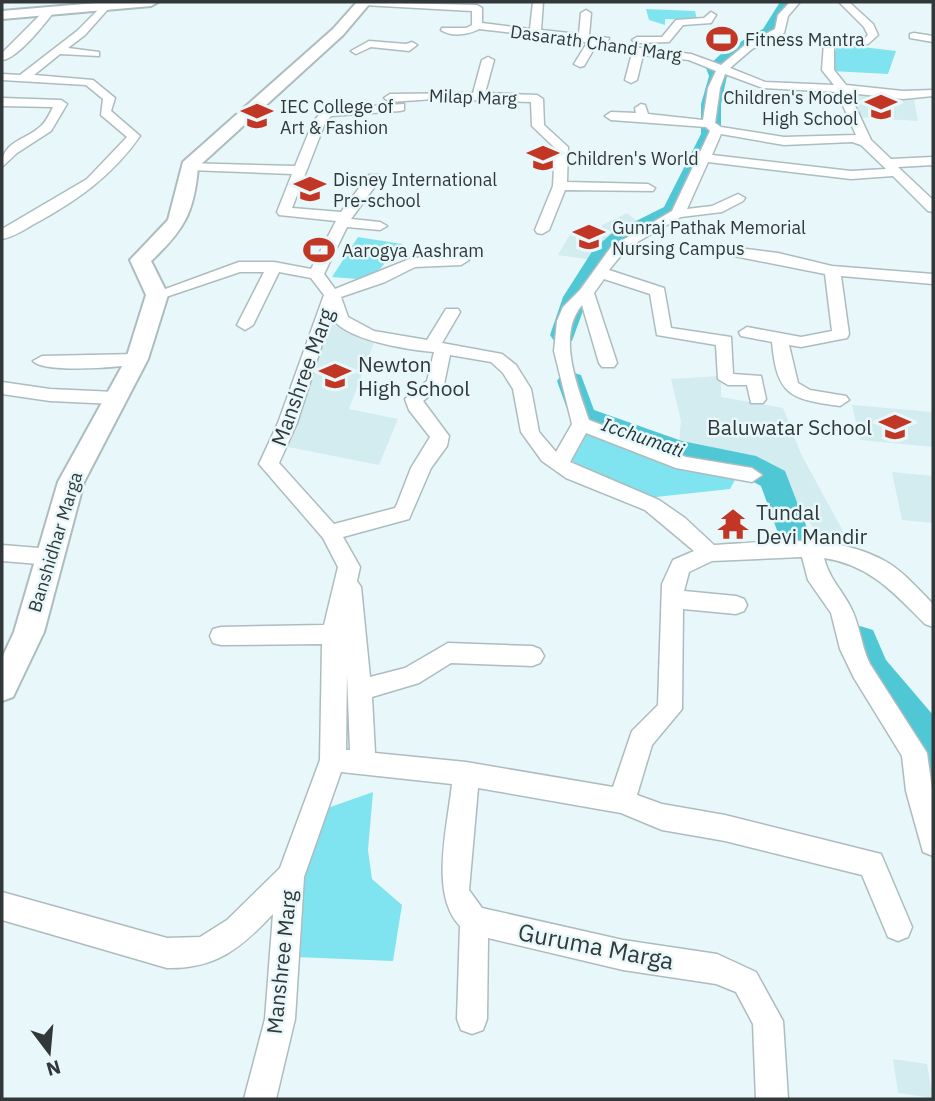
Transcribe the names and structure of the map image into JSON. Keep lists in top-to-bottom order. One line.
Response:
{"streets":{"main road":["Banshidhar Marga"],"street":["Dasarath Chand Marg","Milap Marg","Manshree Marg","Guruma Marga"]},"water":["Icchumati"],"places":{"sports":["Fitness Mantra","Aarogya Aashram"],"school or university":["Children's Model High School","IEC College of Art & Fashion","Children's World","Disney International Pre-school","Gunraj Pathak Memorial Nursing Campus","Newton High School","Baluwatar School"],"temple":["Tundal Devi Mandir"]},"north":"bottom"}
